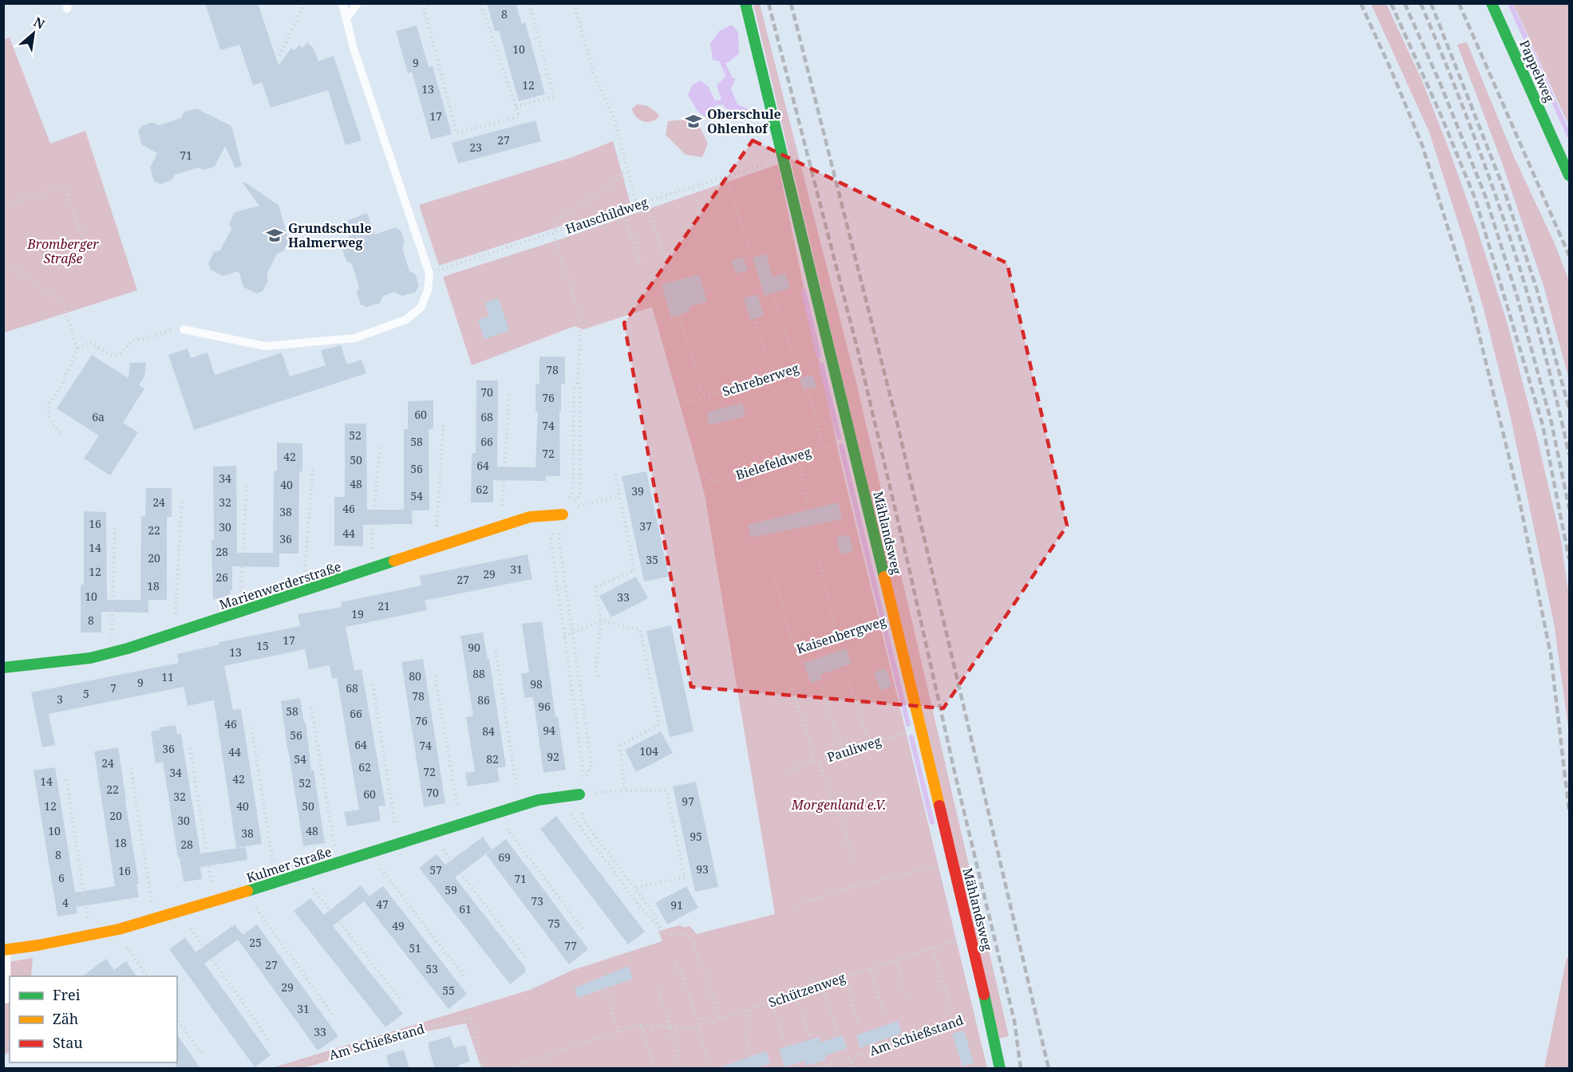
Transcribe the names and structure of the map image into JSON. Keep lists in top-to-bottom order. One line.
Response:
{"streets":{"street":["Pappelweg","Mählandsweg","Marienwerderstraße","Kulmer Straße"],"path":["Hauschildweg","Schreberweg","Bielefeldweg","Kaisenbergweg","Pauliweg","Schützenweg","Am Schießstand"]},"crossings":[["Hauschildweg","Mählandsweg"],["Schreberweg","Mählandsweg"],["Bielefeldweg","Mählandsweg"],["Mählandsweg","Kaisenbergweg"],["Mählandsweg","Pauliweg"],["Mählandsweg","Schützenweg"],["Mählandsweg","Am Schießstand"]],"parks":["Bromberger Straße","Morgenland e.V."],"places":{"school or university":["Oberschule Ohlenhof","Grundschule Halmerweg"]},"house_numbers":["8","10","9","12","13","17","27","23","71","78","70","76","60","6a","68","74","52","58","66","72","42","50","64","56","34","48","40","62","39","54","24","32","46","38","16","37","30","22","44","36","14","28","20","35","31","12","29","26","27","18","10","33","21","19","8","17","15","90","13","88","80","11","9","98","7","68","5","78","3","86","96","58","66","76","46","94","84","56","64","74","36","104","44","92","54","82","24","62","72","34","42","14","52","22","70","60","32","97","12","40","50","20","30","10","48","38","95","18","28","8","69","93","57","16","6","71","59","73","4","47","91","61","75","49","25","77","51","27","53","29","55","31","33"],"legend":["Frei","Zäh","Stau"],"north":"top right"}
